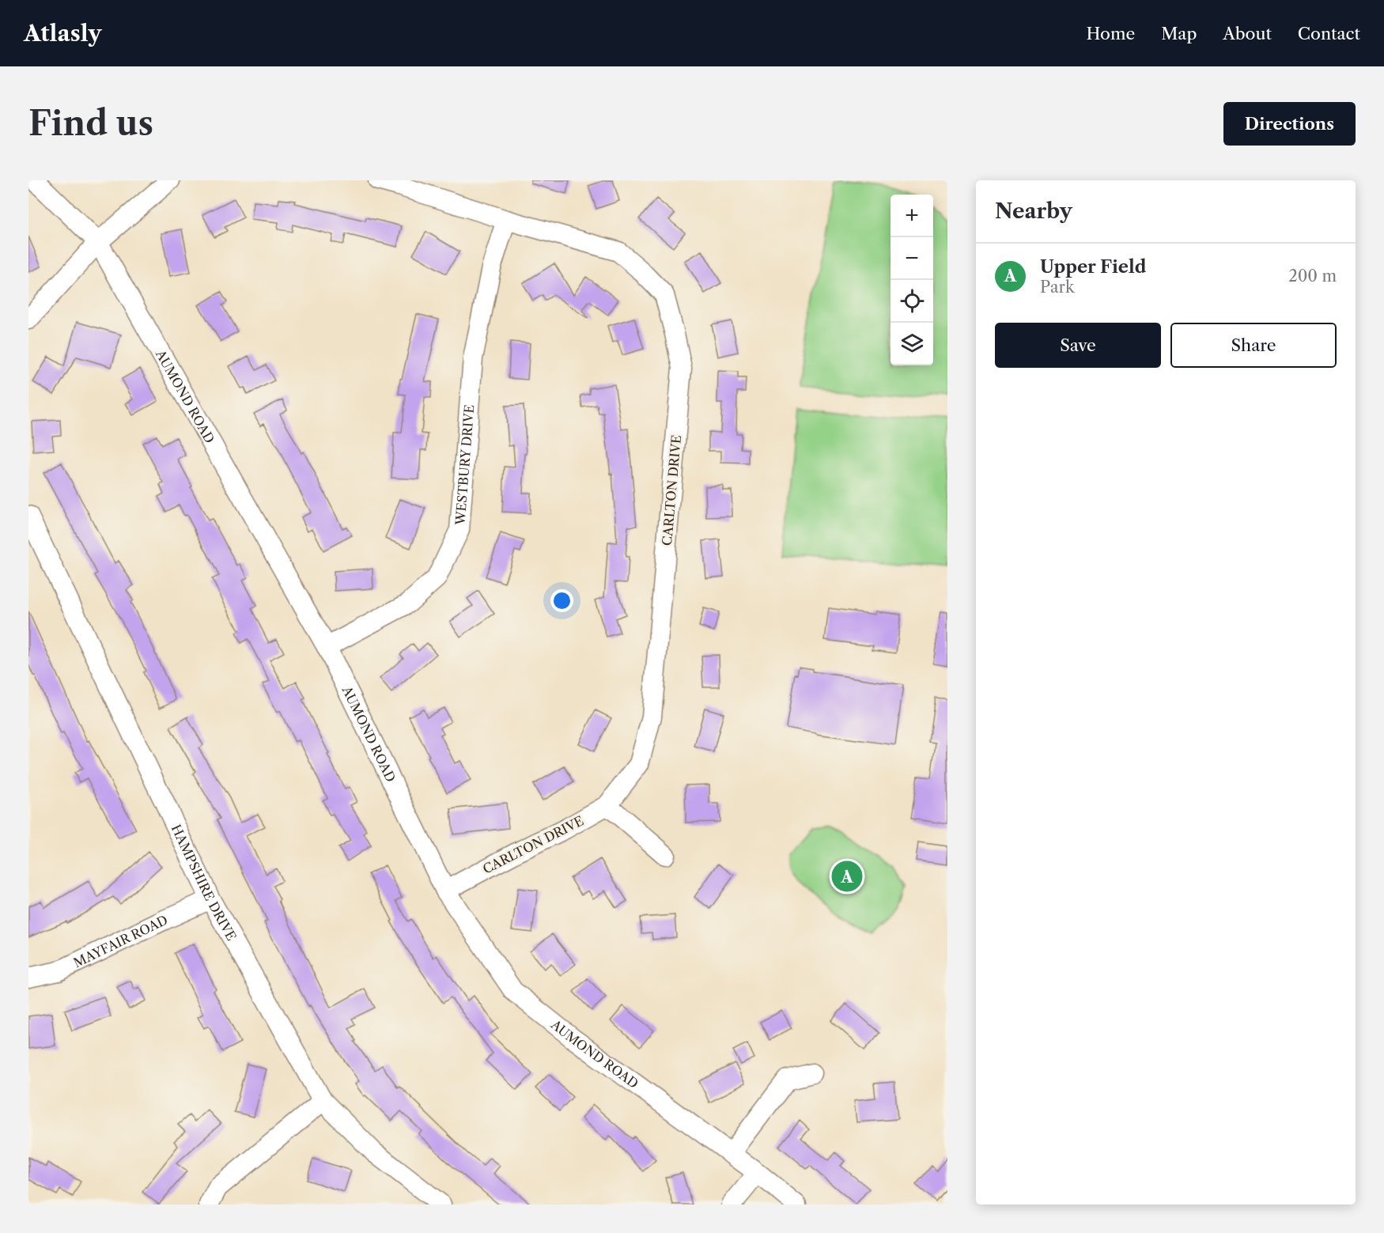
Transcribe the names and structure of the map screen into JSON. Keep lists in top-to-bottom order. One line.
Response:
{"streets":{"street":["AUMOND ROAD","WESTBURY DRIVE","CARLTON DRIVE","HAMPSHIRE DRIVE","MAYFAIR ROAD"]},"crossings":[["AUMOND ROAD","WESTBURY DRIVE"],["AUMOND ROAD","CARLTON DRIVE"],["WESTBURY DRIVE","CARLTON DRIVE"],["HAMPSHIRE DRIVE","MAYFAIR ROAD"]],"page":{"header":"Atlasly","nav":["Home","Map","About","Contact"],"buttons":["Directions",["Save","Share"]],"title":"Find us","heading":"Nearby","map_buttons":["+","−"],"list":[{"mark":"A","name":"Upper Field","note":"Park","value":"200 m"}],"pins":"A"}}
